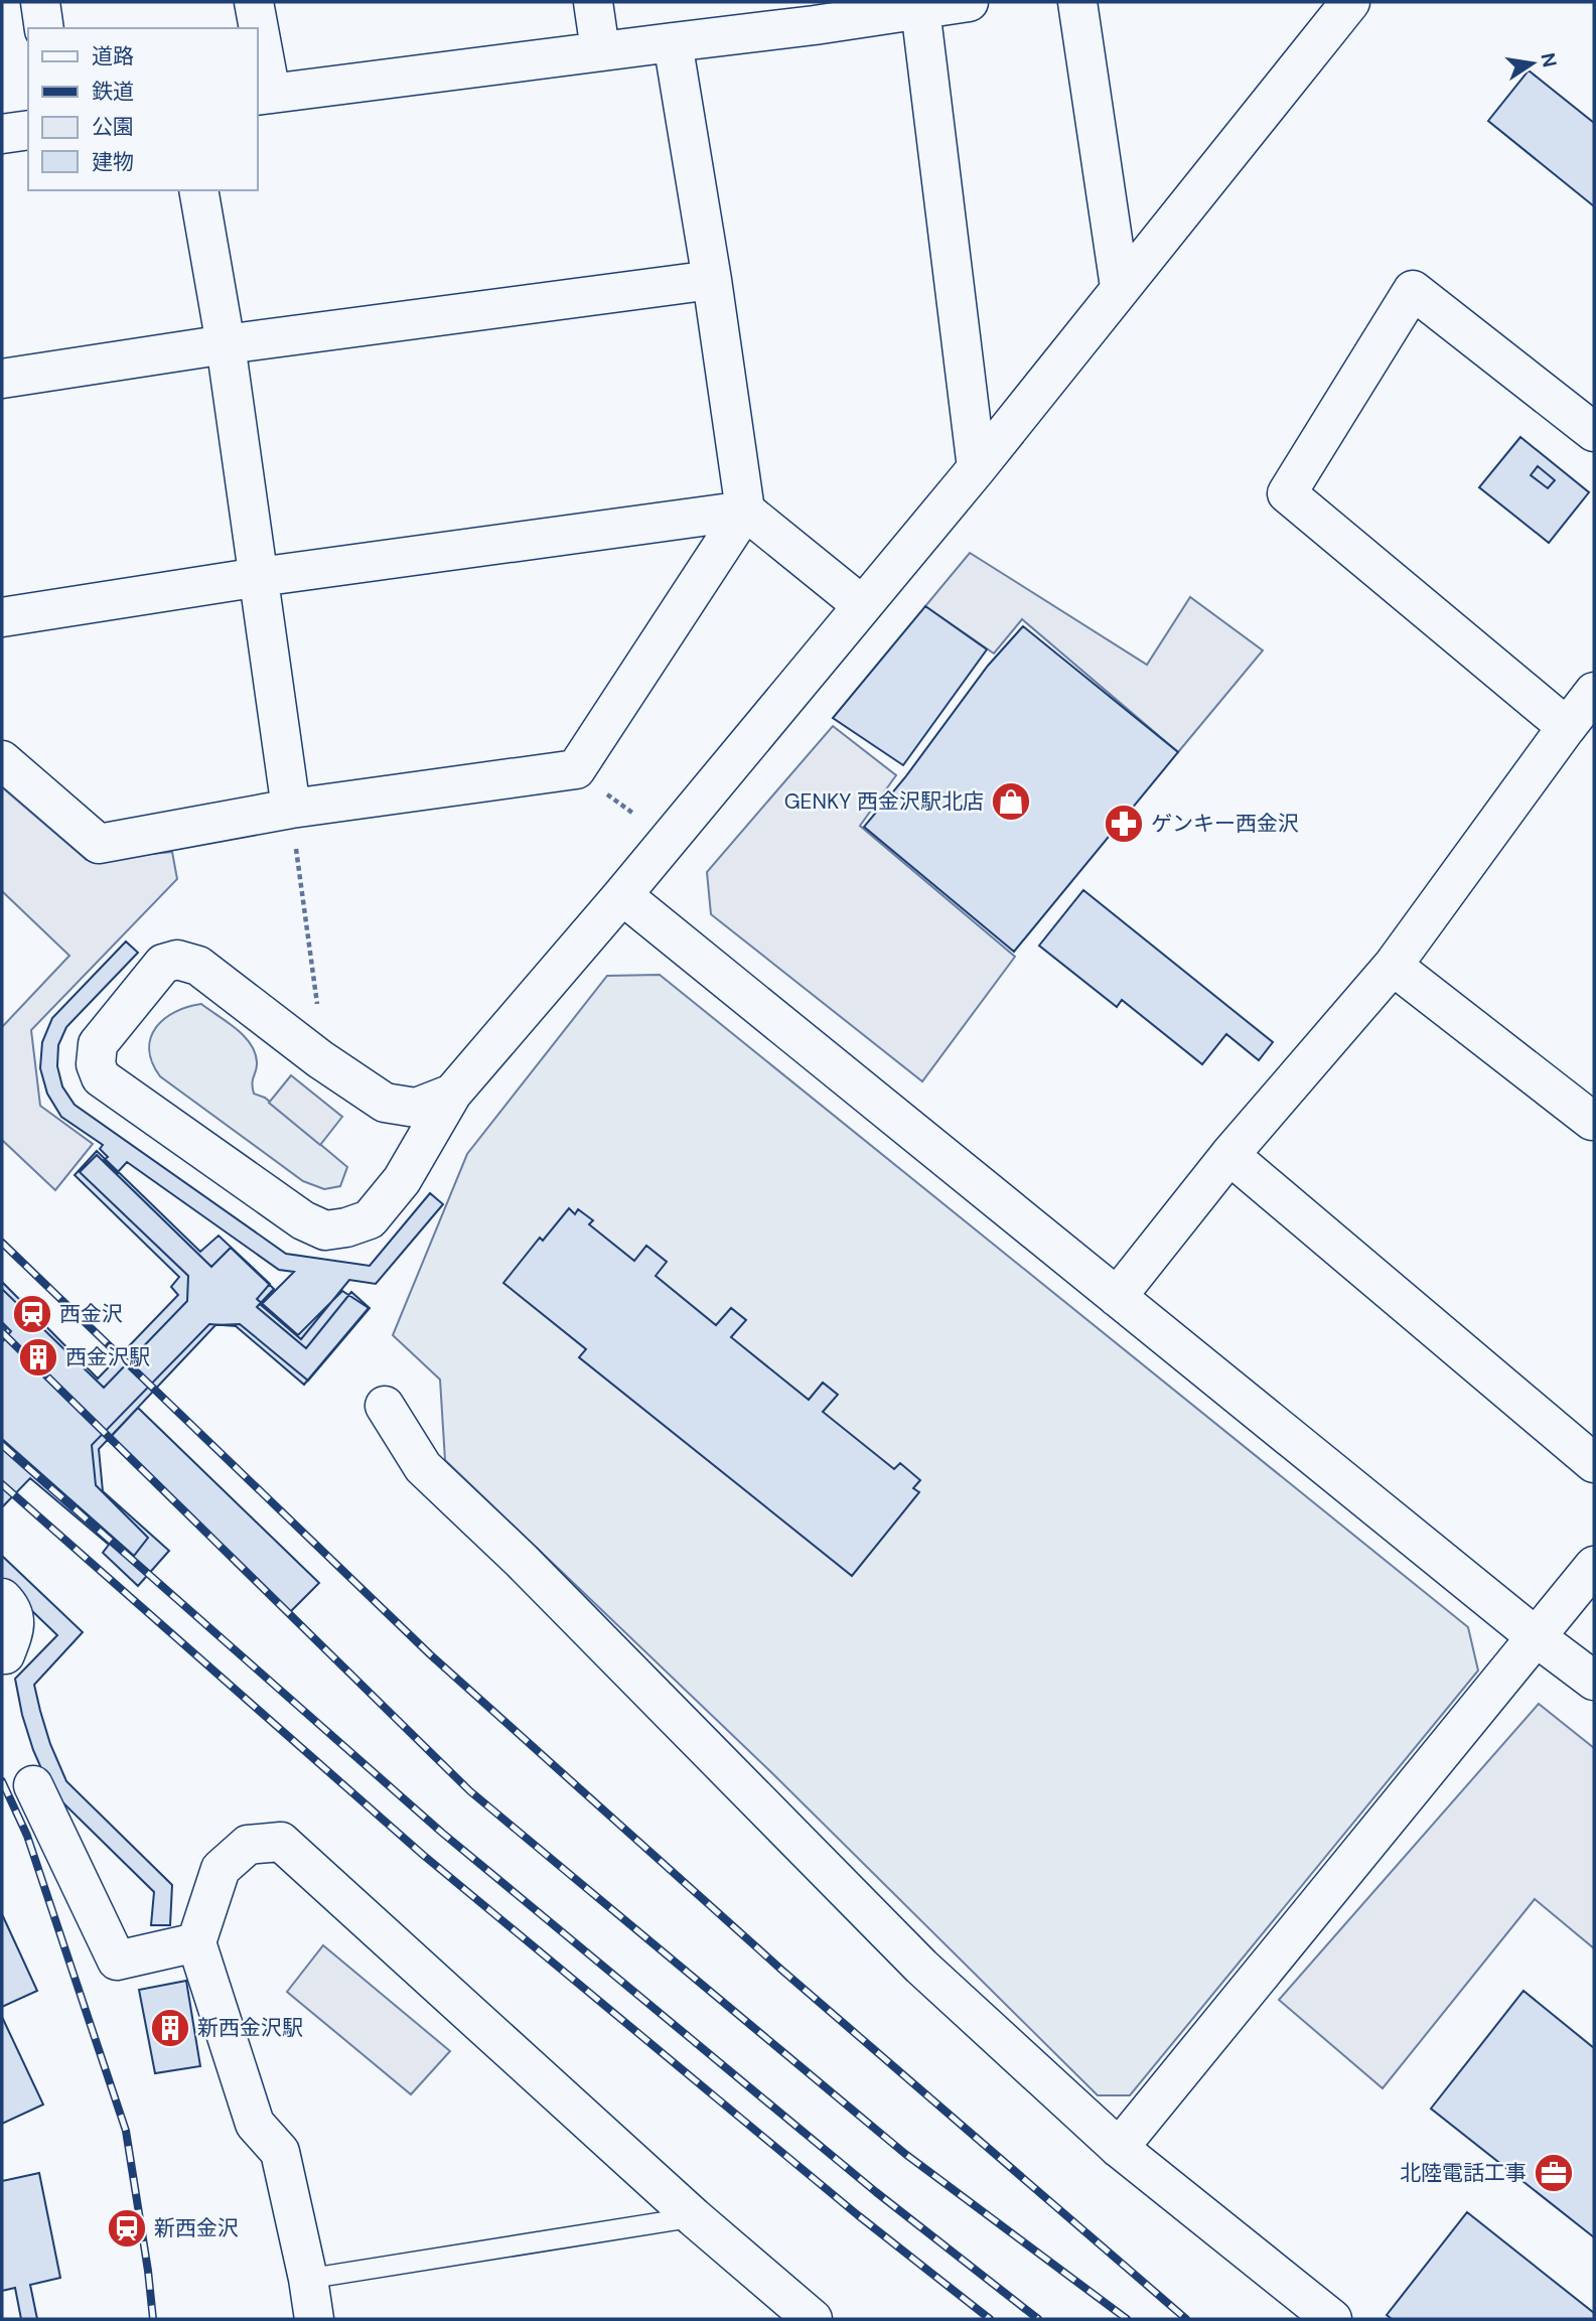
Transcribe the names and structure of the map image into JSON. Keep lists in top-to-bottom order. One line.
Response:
{"places":{"shop":["GENKY 西金沢駅北店"],"pharmacy":["ゲンキー西金沢"],"station":["西金沢","新西金沢"],"building":["西金沢駅","新西金沢駅"],"office":["北陸電話工事"]},"legend":["道路","鉄道","公園","建物"],"north":"right"}
